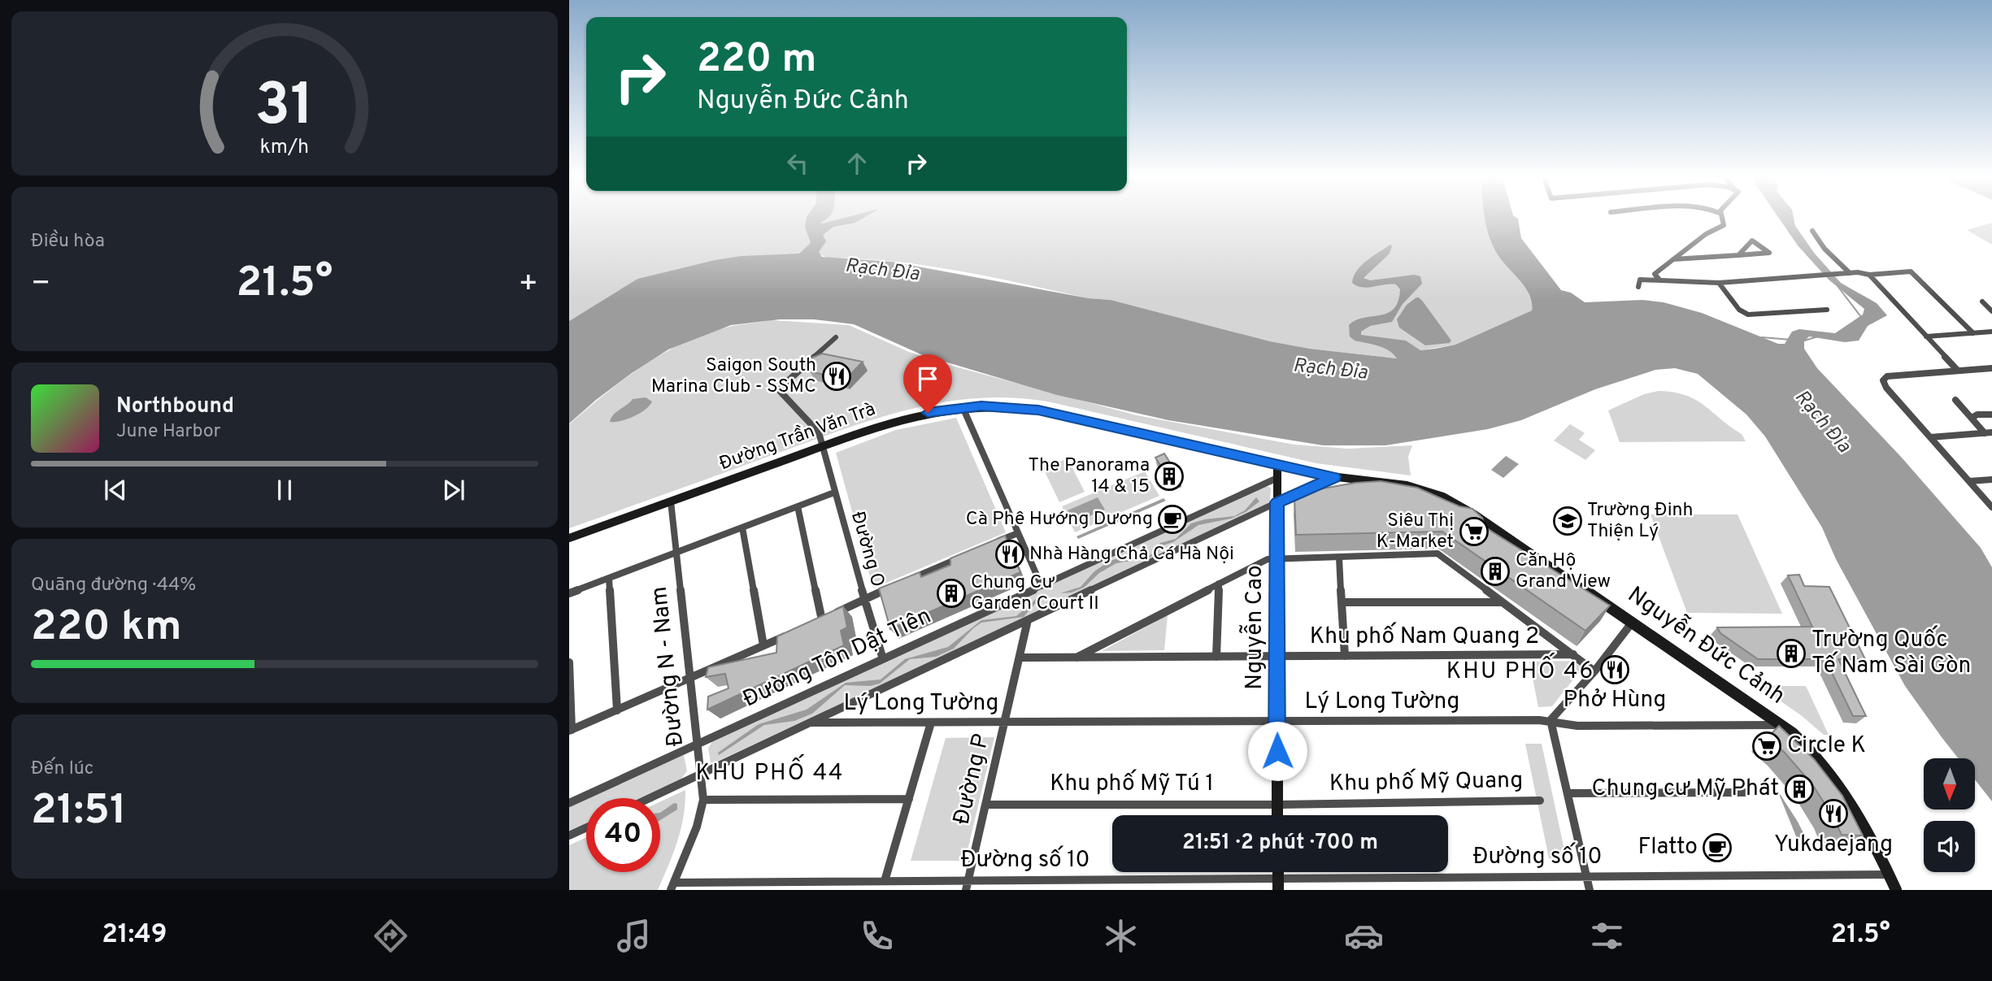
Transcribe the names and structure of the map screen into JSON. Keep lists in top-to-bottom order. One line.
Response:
{"streets":{"main road":["Đường Trần Văn Trà","Nguyễn Cao","Nguyễn Đức Cảnh"],"street":["Đường O","Khu phố Nam Quang 2","Đường Tôn Dật Tiên","Đường N - Nam","Lý Long Tường","Đường P","Khu phố Mỹ Quang","Khu phố Mỹ Tú 1","Đường số 10"]},"crossings":[["Đường Trần Văn Trà","Đường O"],["Đường Trần Văn Trà","Nguyễn Cao"],["Đường Trần Văn Trà","Nguyễn Đức Cảnh"],["Đường Trần Văn Trà","Đường N - Nam"],["Đường O","Đường Tôn Dật Tiên"],["Nguyễn Cao","Khu phố Nam Quang 2"],["Nguyễn Cao","Nguyễn Đức Cảnh"],["Nguyễn Cao","Đường Tôn Dật Tiên"],["Nguyễn Cao","Lý Long Tường"],["Nguyễn Cao","Khu phố Mỹ Quang"],["Nguyễn Cao","Khu phố Mỹ Tú 1"],["Khu phố Nam Quang 2","Đường P"],["Nguyễn Đức Cảnh","Lý Long Tường"],["Nguyễn Đức Cảnh","Đường số 10"],["Đường Tôn Dật Tiên","Đường N - Nam"],["Đường N - Nam","Đường số 10"],["Lý Long Tường","Đường P"],["Đường P","Khu phố Mỹ Tú 1"],["Đường P","Đường số 10"],["Khu phố Mỹ Quang","Khu phố Mỹ Tú 1"]],"districts":["KHU PHỐ 46","KHU PHỐ 44"],"water":["Rạch Đỉa"],"places":{"restaurant":["Saigon South Marina Club - SSMC","Nhà Hàng Chả Cá Hà Nội","Phở Hùng","Yukdaejang"],"building":["The Panorama 14 & 15","Căn Hộ Grand View","Chung Cư Garden Court II","Trường Quốc Tế Nam Sài Gòn","Chung cư Mỹ Phát"],"cafe":["Cà Phê Hướng Dương","Flatto"],"school or university":["Trường Đinh Thiện Lý"],"supermarket":["Siêu Thị K-Market","Circle K"]},"north":"bottom","page":{"turn":["220 m","Nguyễn Đức Cảnh"],"tile":["Điều hòa",["Quãng đường · 44%","220 km"],["Đến lúc","21:51"]],"heat":["−","21.5°","+"],"song":["Northbound","June Harbor"],"limit":"40","trip":"21:51 · 2 phút · 700 m","tabs":["21:49","21.5°"],"gauge":["31","km/h"]}}
